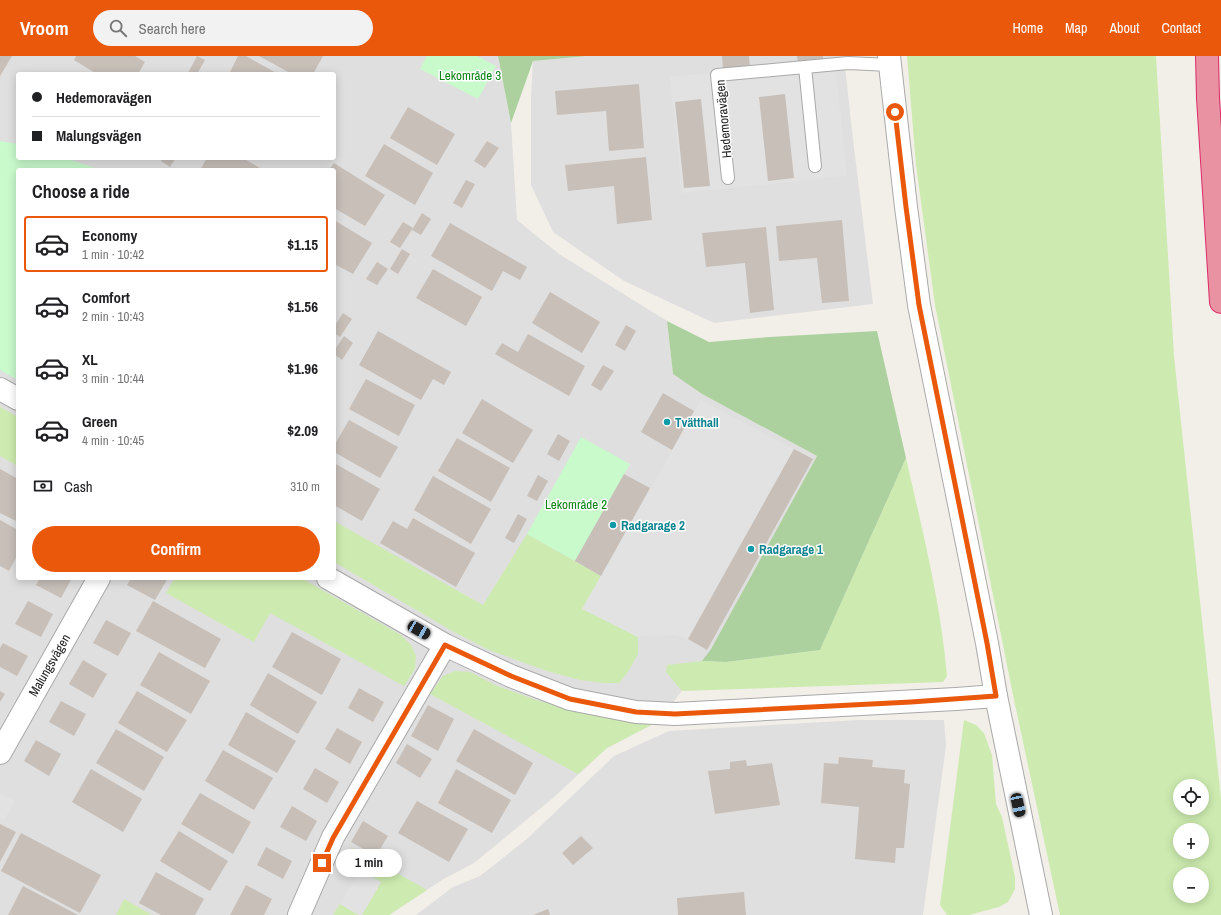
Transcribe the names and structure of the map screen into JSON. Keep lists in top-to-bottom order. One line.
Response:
{"streets":{"street":["Hedemoravägen","Malungsvägen"]},"parks":["Lekområde 3","Lekområde 2"],"places":["Tvätthall","Radgarage 2","Radgarage 1"],"page":{"header":"Vroom","search":"Search here","nav":["Home","Map","About","Contact"],"banner":["Hedemoravägen","Malungsvägen"],"heading":"Choose a ride","list":[{"name":"Economy","note":"1 min · 10:42","value":"$1.15"},{"name":"Comfort","note":"2 min · 10:43","value":"$1.56"},{"name":"XL","note":"3 min · 10:44","value":"$1.96"},{"name":"Green","note":"4 min · 10:45","value":"$2.09"}],"pay":["Cash","310 m"],"buttons":"Confirm","map_buttons":["+","−"],"bubble":"1 min"}}
